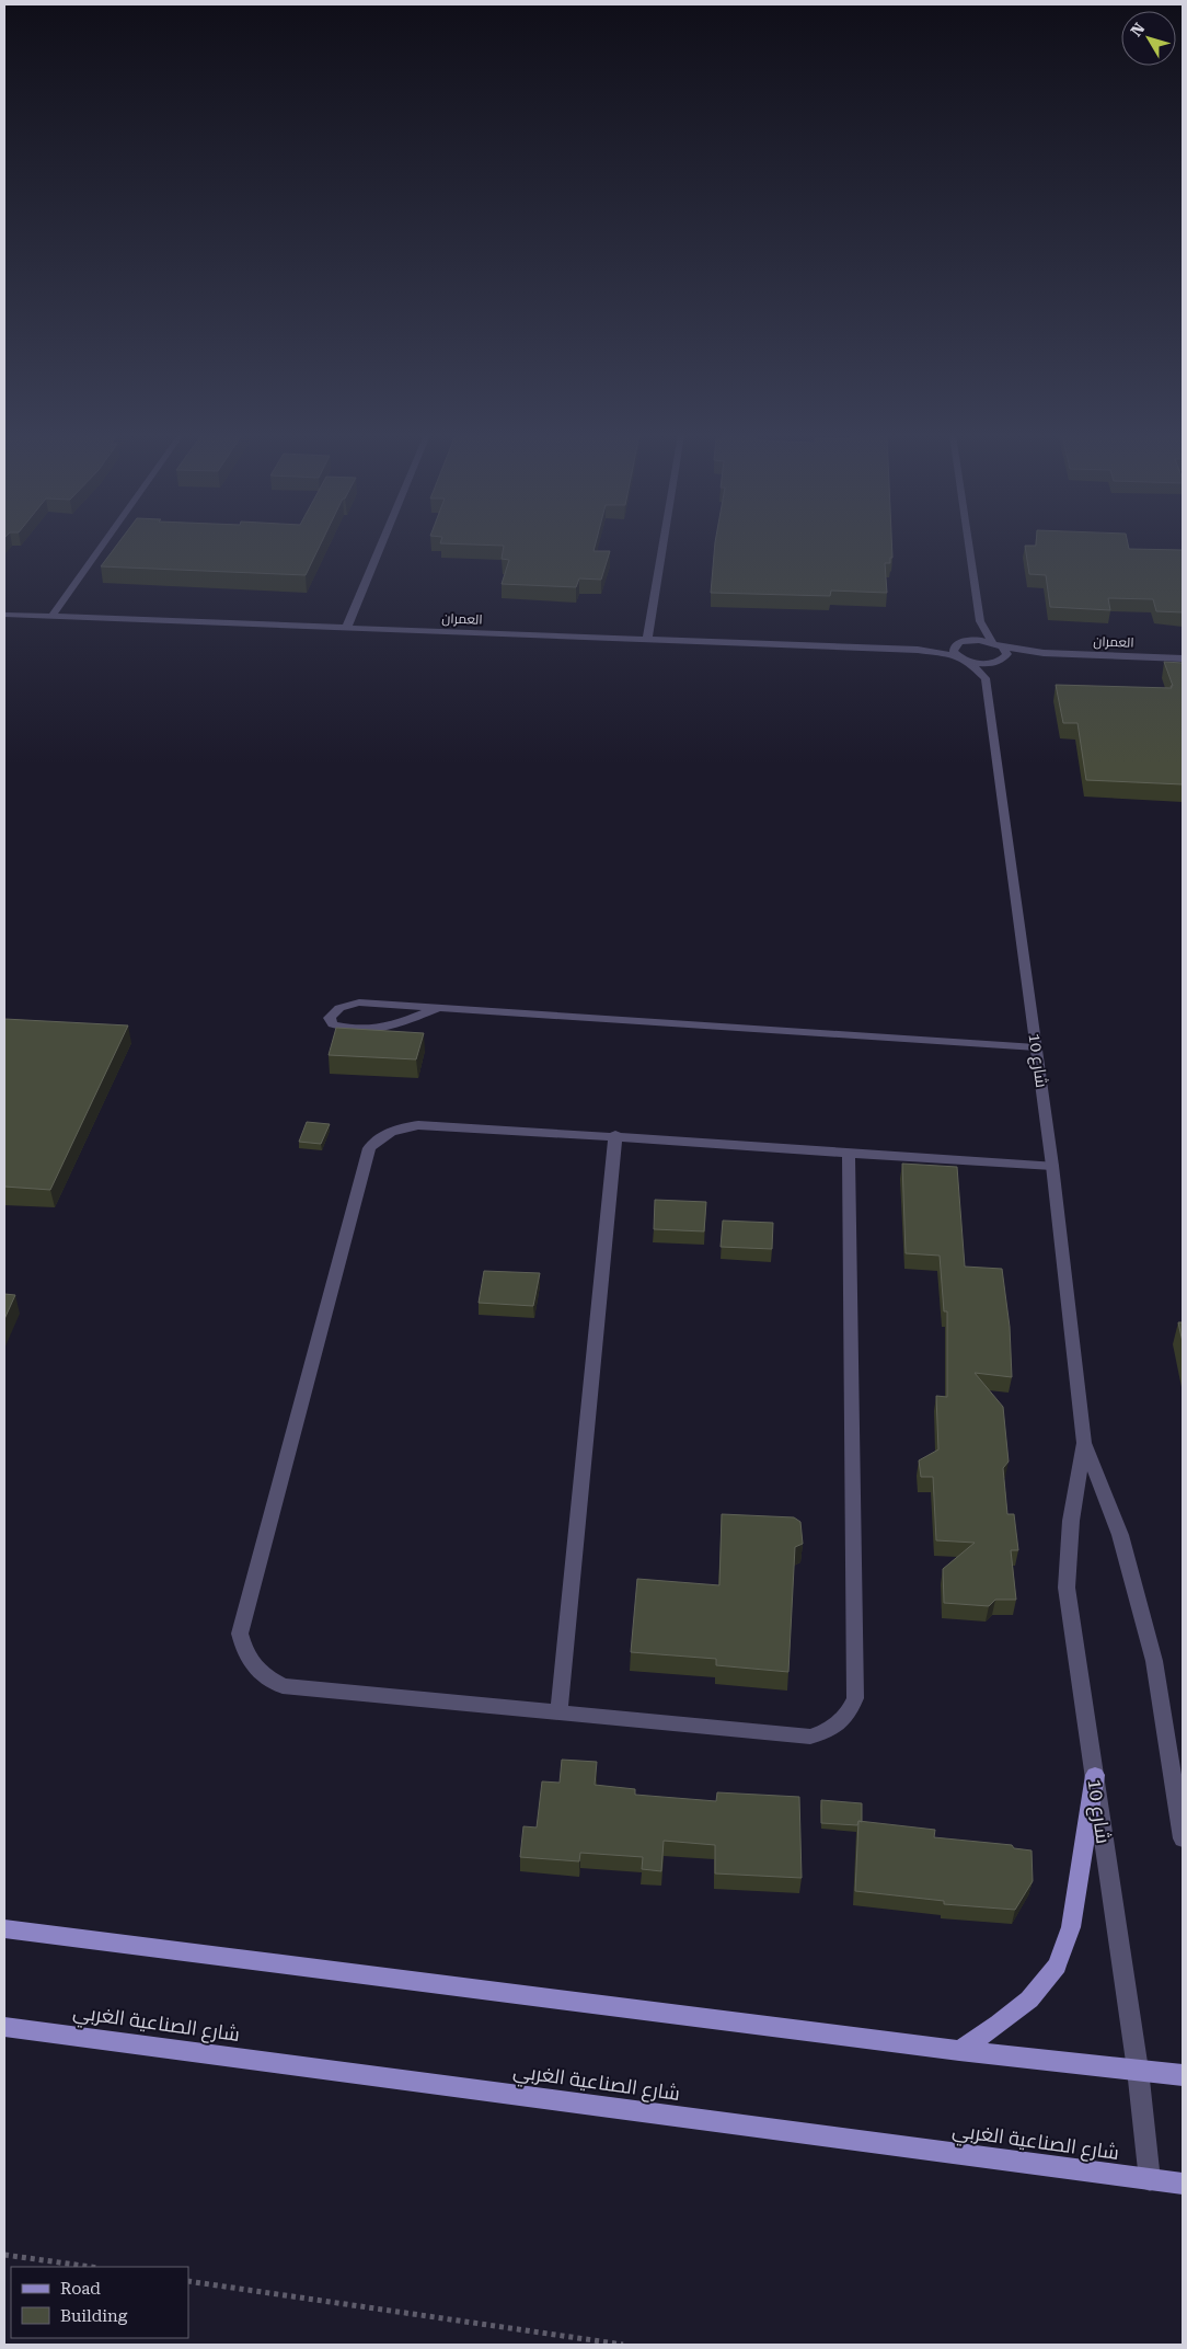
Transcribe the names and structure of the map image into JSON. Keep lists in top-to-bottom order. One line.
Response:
{"streets":{"main road":["شارع الصناعية الغربي"],"street":["العمران","شارع 10"]},"crossings":[["شارع 10","شارع الصناعية الغربي"]],"legend":["Road","Building"],"north":"top left"}
